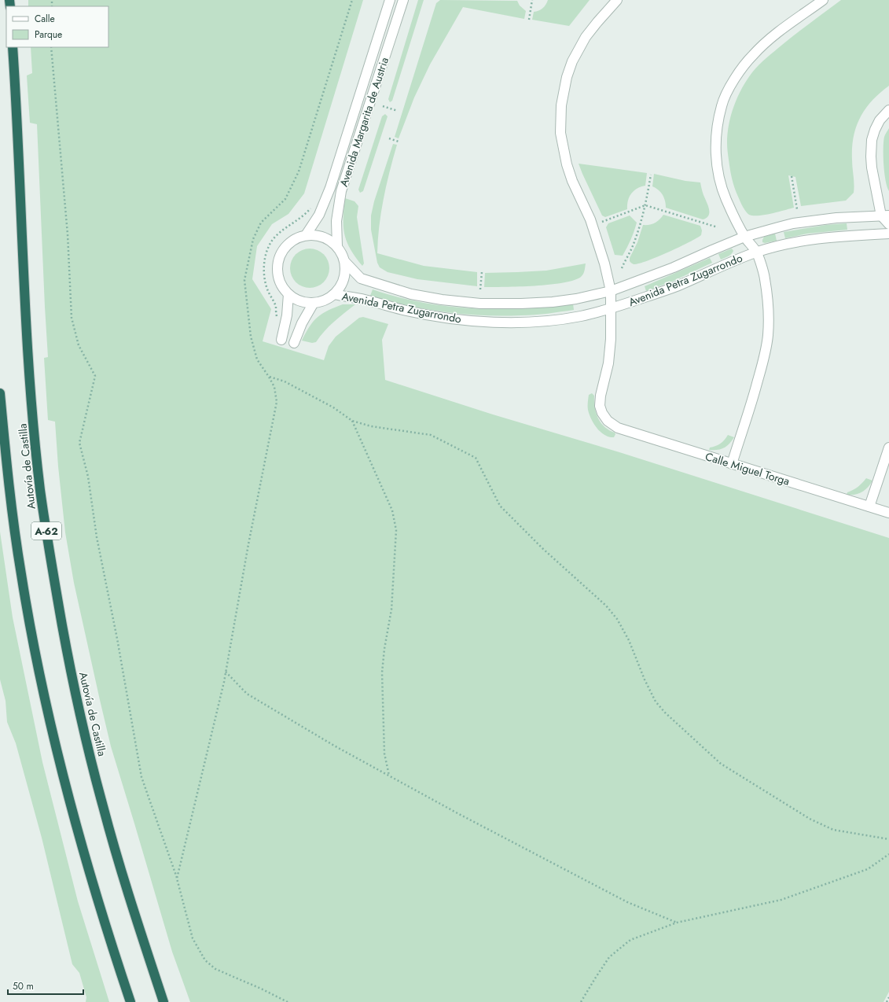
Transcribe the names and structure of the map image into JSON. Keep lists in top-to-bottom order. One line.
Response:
{"streets":{"highway":["Autovía de Castilla","A-62"],"street":["Avenida Margarita de Austria","Avenida Petra Zugarrondo","Calle Miguel Torga"]},"crossings":[["Avenida Margarita de Austria","Avenida Petra Zugarrondo"],["Avenida Petra Zugarrondo","Calle Miguel Torga"]],"legend":["Calle","Parque"],"scale_bar":"50 m"}
